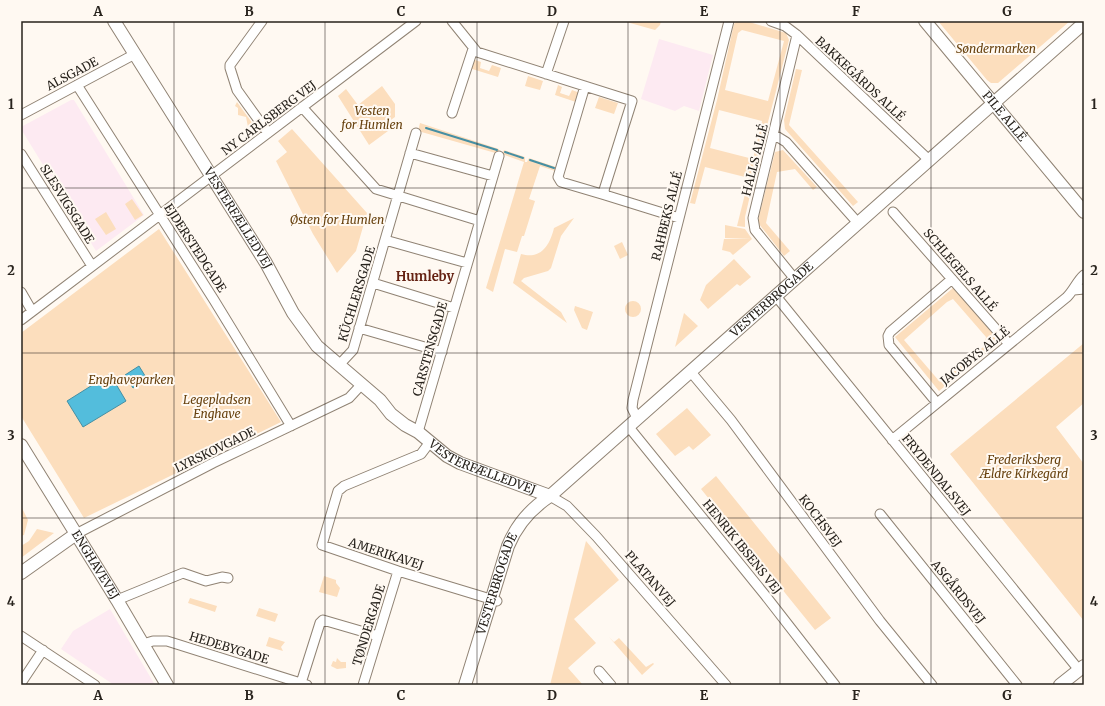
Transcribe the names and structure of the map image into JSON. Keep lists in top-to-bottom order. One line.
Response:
{"streets":{"street":["ALSGADE","BAKKEGÅRDS ALLÉ","PILE ALLÉ","NY CARLSBERG VEJ","HALLS ALLÉ","SLESVIGSGADE","RAHBEKS ALLÉ","VESTERFÆLLEDVEJ","EJDERSTEDGADE","SCHLEGELS ALLÉ","KÜCHLERSGADE","VESTERBROGADE","CARSTENSGADE","JACOBYS ALLÉ","LYRSKOVGADE","FRYDENDALSVEJ","KOCHSVEJ","HENRIK IBSENS VEJ","AMERIKAVEJ","ENGHAVEVEJ","PLATANVEJ","ASGÅRDSVEJ","TØNDERGADE","HEDEBYGADE"]},"crossings":[["ALSGADE","VESTERFÆLLEDVEJ"],["ALSGADE","EJDERSTEDGADE"],["BAKKEGÅRDS ALLÉ","HALLS ALLÉ"],["BAKKEGÅRDS ALLÉ","VESTERBROGADE"],["PILE ALLÉ","VESTERBROGADE"],["NY CARLSBERG VEJ","SLESVIGSGADE"],["NY CARLSBERG VEJ","VESTERFÆLLEDVEJ"],["NY CARLSBERG VEJ","EJDERSTEDGADE"],["HALLS ALLÉ","VESTERBROGADE"],["RAHBEKS ALLÉ","VESTERBROGADE"],["RAHBEKS ALLÉ","HENRIK IBSENS VEJ"],["VESTERFÆLLEDVEJ","KÜCHLERSGADE"],["VESTERFÆLLEDVEJ","VESTERBROGADE"],["VESTERFÆLLEDVEJ","CARSTENSGADE"],["VESTERFÆLLEDVEJ","LYRSKOVGADE"],["VESTERFÆLLEDVEJ","AMERIKAVEJ"],["VESTERFÆLLEDVEJ","PLATANVEJ"],["EJDERSTEDGADE","LYRSKOVGADE"],["SCHLEGELS ALLÉ","JACOBYS ALLÉ"],["VESTERBROGADE","FRYDENDALSVEJ"],["VESTERBROGADE","KOCHSVEJ"],["VESTERBROGADE","HENRIK IBSENS VEJ"],["VESTERBROGADE","AMERIKAVEJ"],["VESTERBROGADE","PLATANVEJ"],["JACOBYS ALLÉ","FRYDENDALSVEJ"],["LYRSKOVGADE","ENGHAVEVEJ"],["AMERIKAVEJ","TØNDERGADE"],["ENGHAVEVEJ","HEDEBYGADE"]],"districts":["Humleby"],"parks":["Søndermarken","Vesten for Humlen","Østen for Humlen","Enghaveparken","Legepladsen Enghave","Frederiksberg Ældre Kirkegård"],"grid":{"columns":["A","B","C","D","E","F","G"],"rows":["1","2","3","4"]}}
